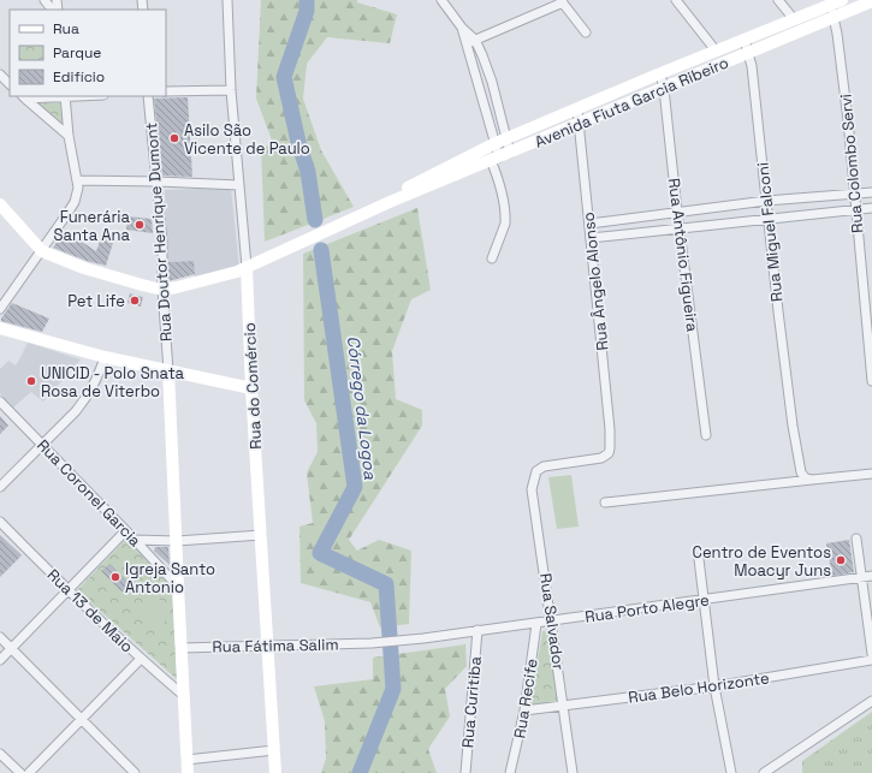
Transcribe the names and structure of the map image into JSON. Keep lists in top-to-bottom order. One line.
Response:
{"streets":{"main road":["Avenida Fiuta Garcia Ribeiro","Rua Doutor Henrique Dumont","Rua do Comércio"],"street":["Rua Colombo Servi","Rua Miguel Falconi","Rua Antônio Figueira","Rua Ângelo Alonso","Rua Coronel Garcia","Rua Porto Alegre","Rua 13 de Maio","Rua Salvador","Rua Fátima Salim","Rua Belo Horizonte","Rua Recife","Rua Curitiba"]},"crossings":[["Avenida Fiuta Garcia Ribeiro","Rua Colombo Servi"],["Avenida Fiuta Garcia Ribeiro","Rua Doutor Henrique Dumont"],["Avenida Fiuta Garcia Ribeiro","Rua Miguel Falconi"],["Avenida Fiuta Garcia Ribeiro","Rua Antônio Figueira"],["Avenida Fiuta Garcia Ribeiro","Rua Ângelo Alonso"],["Avenida Fiuta Garcia Ribeiro","Rua do Comércio"],["Rua Doutor Henrique Dumont","Rua Coronel Garcia"],["Rua Doutor Henrique Dumont","Rua 13 de Maio"],["Rua Doutor Henrique Dumont","Rua Fátima Salim"],["Rua Ângelo Alonso","Rua Salvador"],["Rua do Comércio","Rua Fátima Salim"],["Rua Porto Alegre","Rua Salvador"],["Rua Porto Alegre","Rua Fátima Salim"],["Rua Porto Alegre","Rua Recife"],["Rua Porto Alegre","Rua Curitiba"],["Rua Salvador","Rua Belo Horizonte"],["Rua Belo Horizonte","Rua Recife"]],"water":["Córrego da Logoa"],"places":["Asilo São Vicente de Paulo","Funerária Santa Ana","Pet Life","UNICID - Polo Snata Rosa de Viterbo","Centro de Eventos Moacyr Juns","Igreja Santo Antonio"],"legend":["Rua","Parque","Edifício"]}
